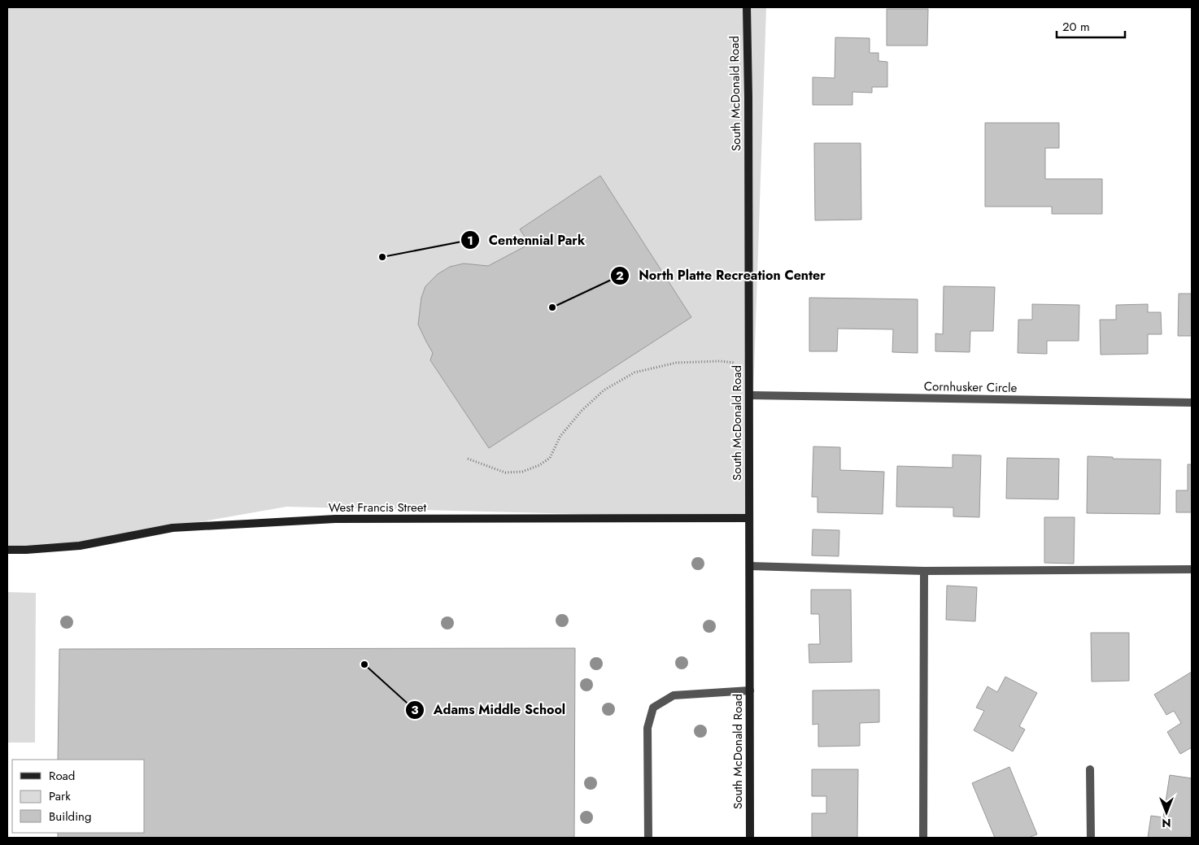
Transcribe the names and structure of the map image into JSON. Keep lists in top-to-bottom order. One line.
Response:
{"streets":{"street":["South McDonald Road","Cornhusker Circle","West Francis Street"]},"crossings":[["South McDonald Road","Cornhusker Circle"],["South McDonald Road","West Francis Street"]],"places":["Centennial Park","North Platte Recreation Center","Adams Middle School"],"legend":["Road","Park","Building"],"scale_bar":"20 m","north":"bottom"}
